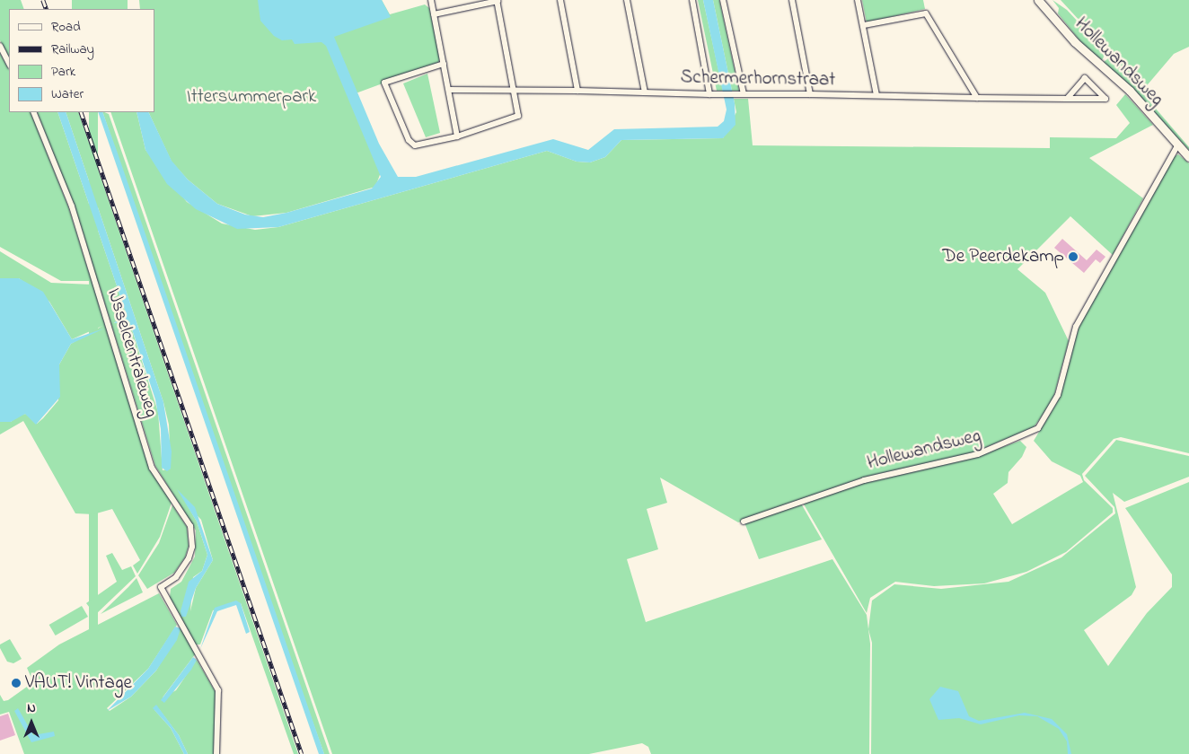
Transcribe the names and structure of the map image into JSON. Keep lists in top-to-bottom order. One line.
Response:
{"streets":{"main road":["Hollewandsweg"],"street":["Schermerhornstraat","IJsselcentraleweg"]},"parks":["Ittersummerpark"],"places":["De Peerdekamp","VAUT! Vintage"],"legend":["Road","Railway","Park","Water"],"north":"top"}
